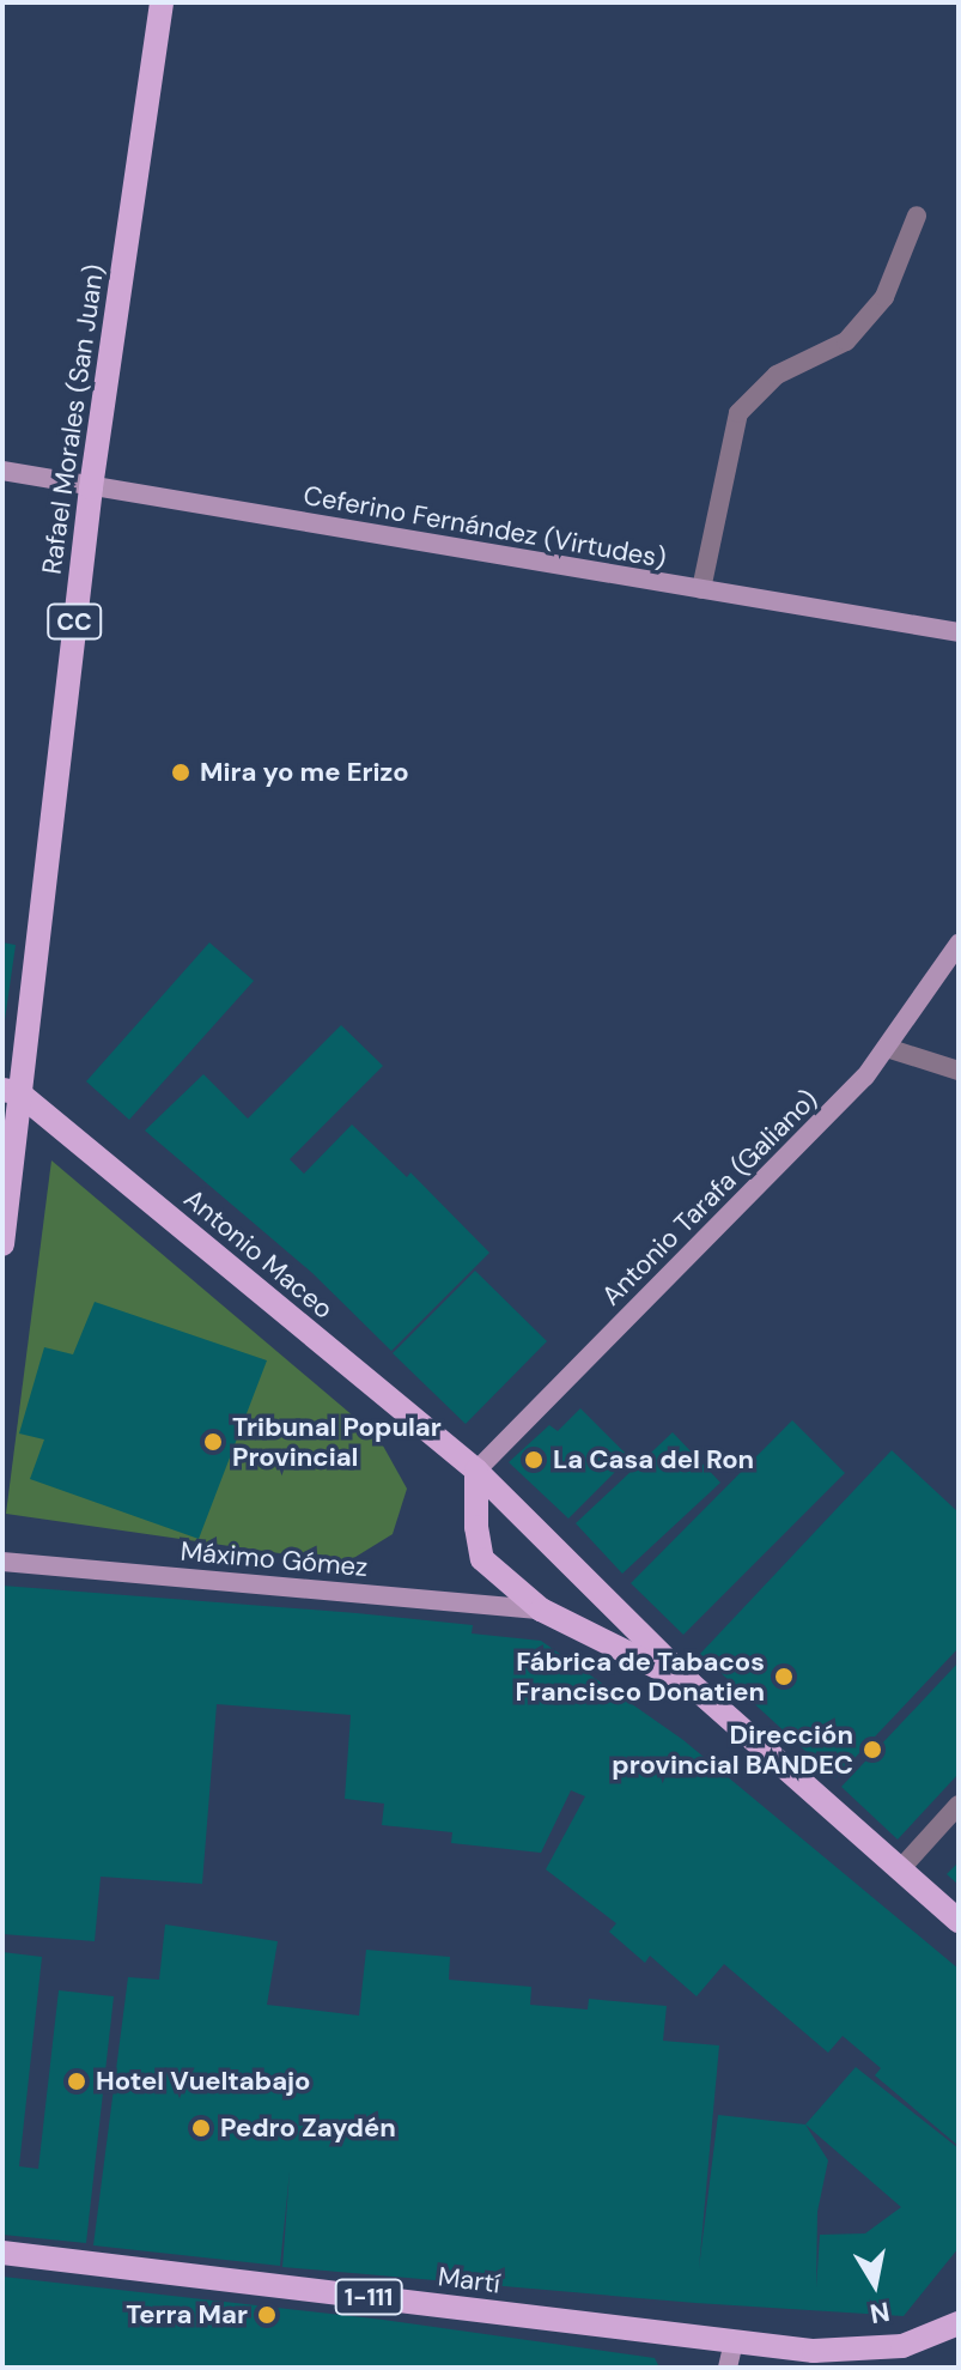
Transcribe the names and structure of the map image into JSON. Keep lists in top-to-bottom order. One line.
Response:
{"streets":{"main road":["Rafael Morales (San Juan)","Ceferino Fernández (Virtudes)","CC","Antonio Tarafa (Galiano)","Antonio Maceo","Máximo Gómez","Martí","1-111"]},"crossings":[["Rafael Morales (San Juan)","Ceferino Fernández (Virtudes)"],["Rafael Morales (San Juan)","Antonio Maceo"],["Antonio Tarafa (Galiano)","Antonio Maceo"],["Antonio Maceo","Máximo Gómez"],["Martí","1-111"]],"places":["Mira yo me Erizo","Tribunal Popular Provincial","La Casa del Ron","Fábrica de Tabacos Francisco Donatien","Dirección provincial BANDEC","Hotel Vueltabajo","Pedro Zaydén","Terra Mar"],"north":"bottom"}
